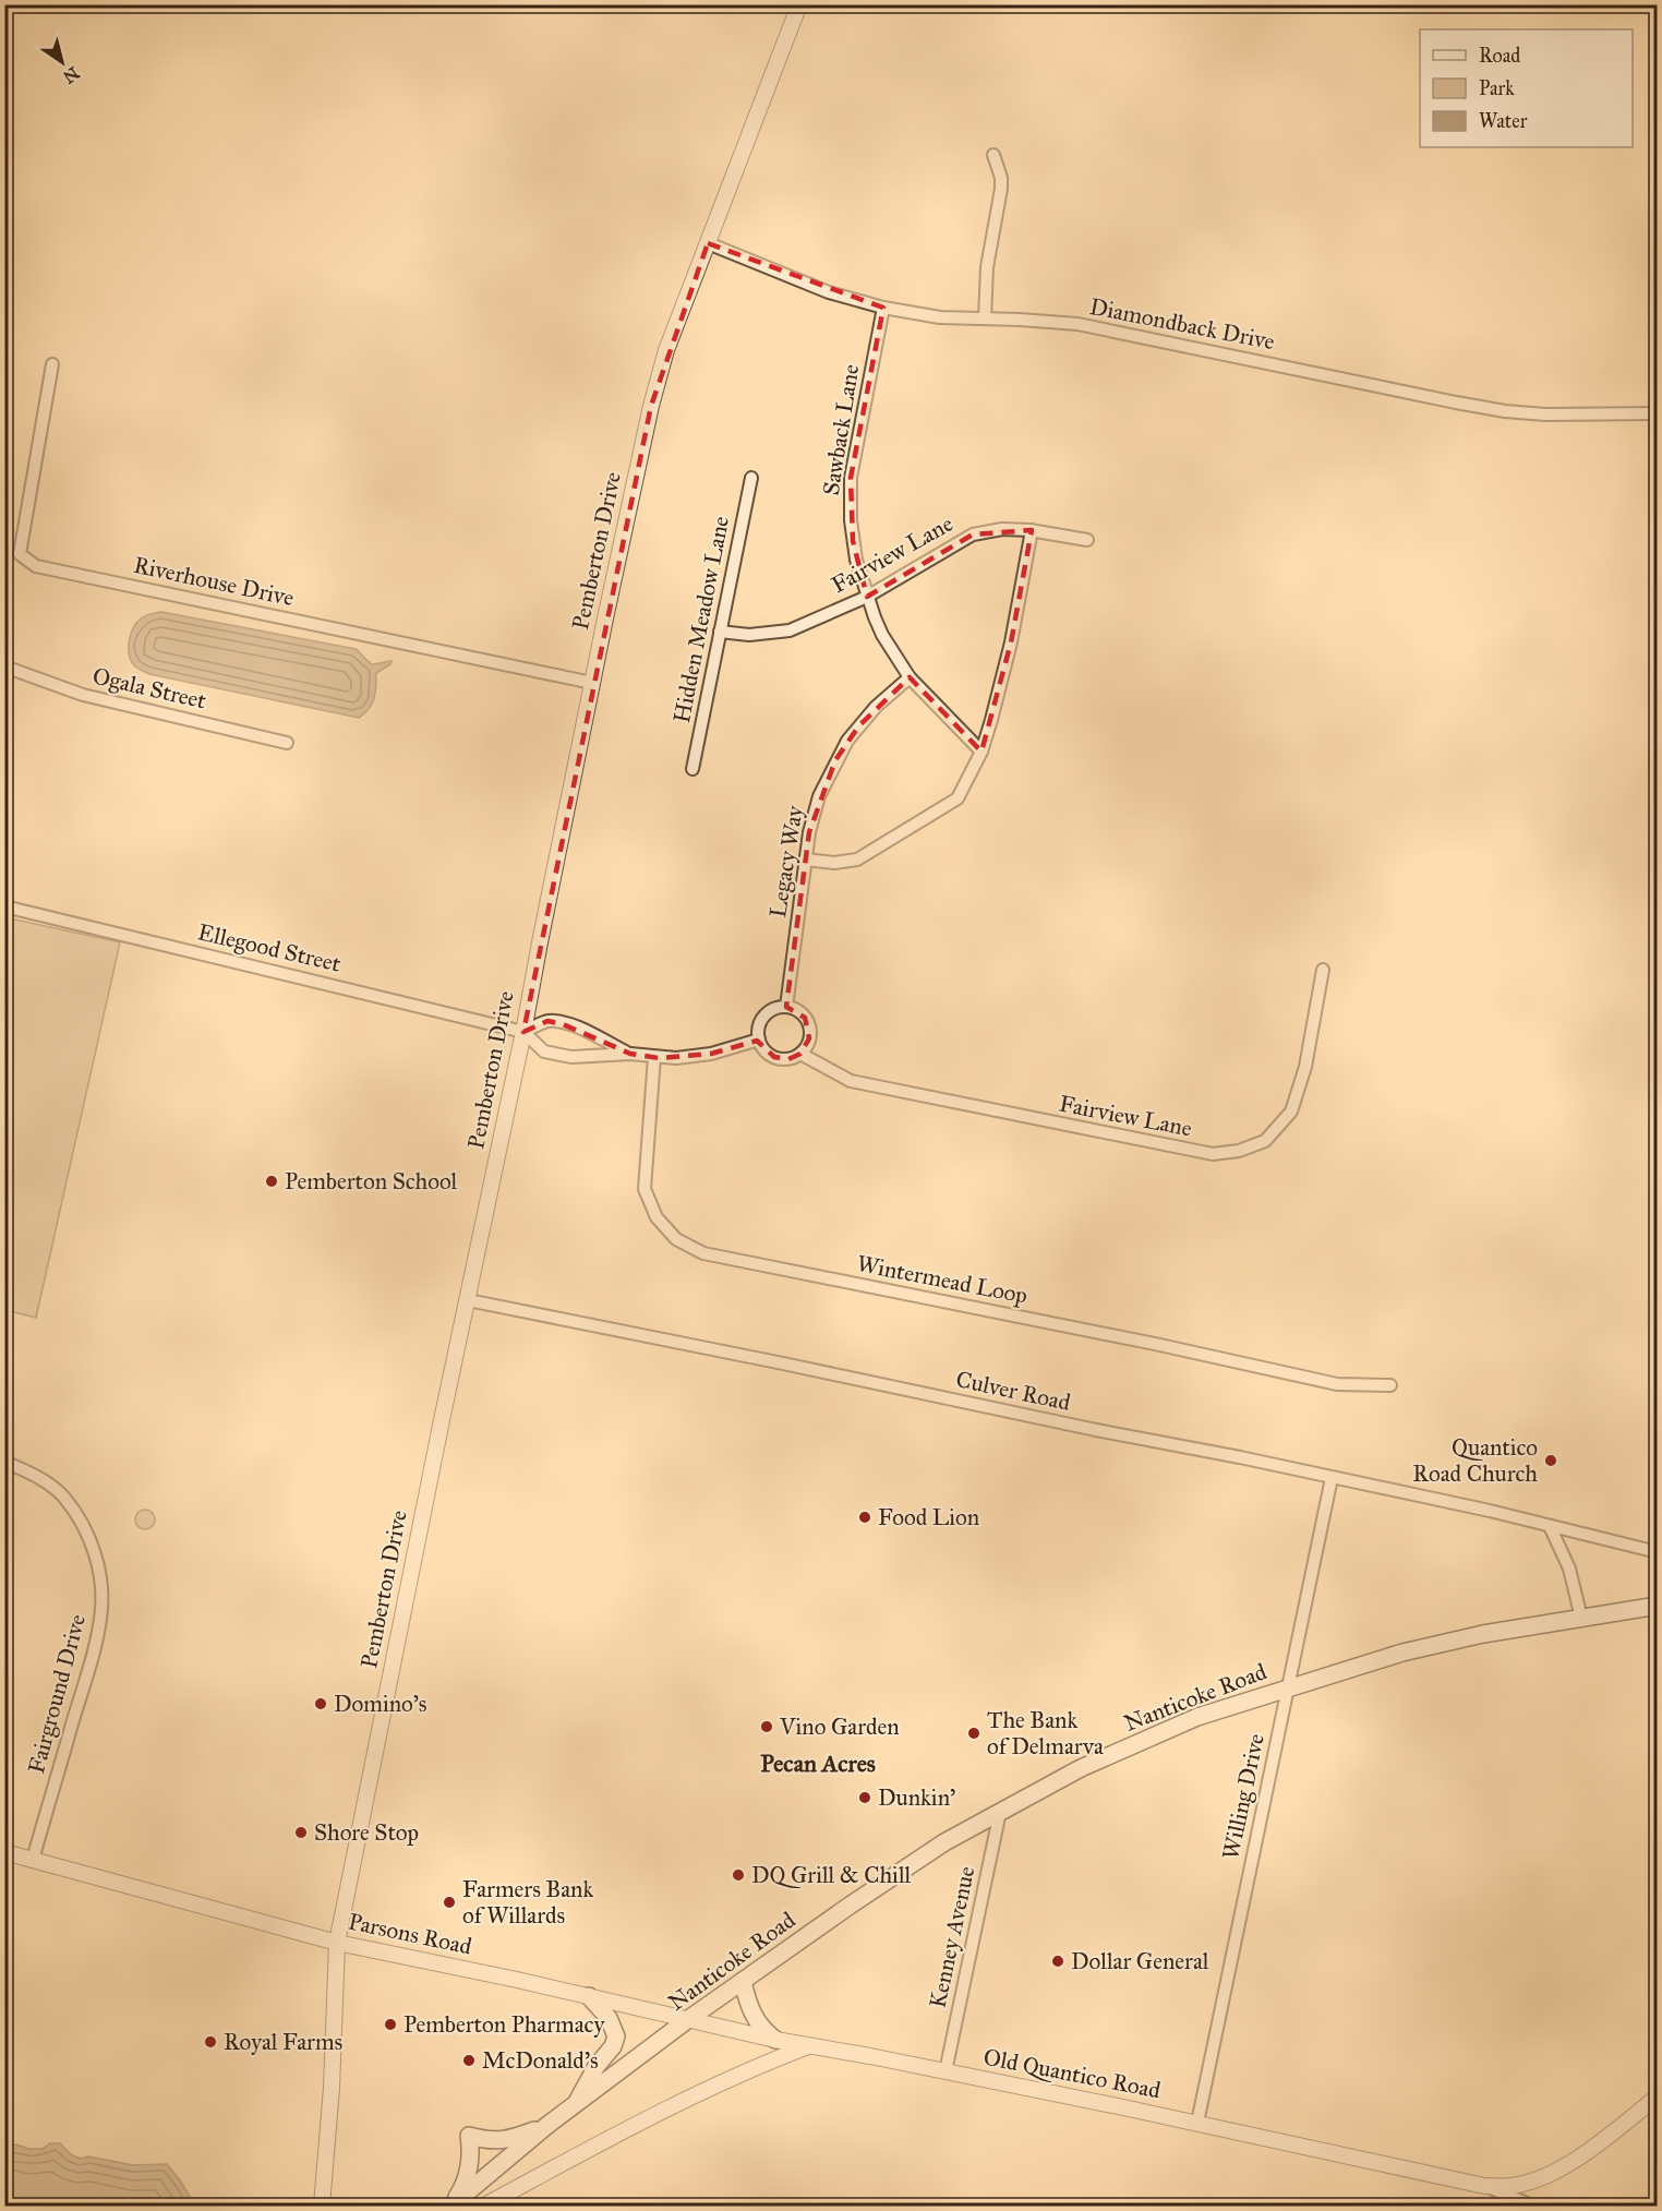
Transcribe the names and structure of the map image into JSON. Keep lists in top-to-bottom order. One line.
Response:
{"streets":{"main road":["Nanticoke Road"],"street":["Diamondback Drive","Sawback Lane","Pemberton Drive","Fairview Lane","Riverhouse Drive","Hidden Meadow Lane","Ogala Street","Legacy Way","Ellegood Street","Wintermead Loop","Culver Road","Fairground Drive","Willing Drive","Parsons Road","Kenney Avenue","Old Quantico Road"]},"crossings":[["Diamondback Drive","Sawback Lane"],["Diamondback Drive","Pemberton Drive"],["Sawback Lane","Fairview Lane"],["Sawback Lane","Legacy Way"],["Pemberton Drive","Riverhouse Drive"],["Pemberton Drive","Ellegood Street"],["Pemberton Drive","Culver Road"],["Pemberton Drive","Parsons Road"],["Fairview Lane","Hidden Meadow Lane"],["Fairview Lane","Legacy Way"],["Culver Road","Willing Drive"],["Fairground Drive","Parsons Road"],["Nanticoke Road","Willing Drive"],["Nanticoke Road","Parsons Road"],["Nanticoke Road","Kenney Avenue"],["Willing Drive","Old Quantico Road"],["Parsons Road","Old Quantico Road"],["Kenney Avenue","Old Quantico Road"]],"districts":["Pecan Acres"],"places":["Pemberton School","Quantico Road Church","Food Lion","Domino's","Vino Garden","The Bank of Delmarva","Dunkin'","Shore Stop","DQ Grill & Chill","Farmers Bank of Willards","Dollar General","Pemberton Pharmacy","Royal Farms","McDonald's"],"legend":["Road","Park","Water"],"north":"bottom right"}
